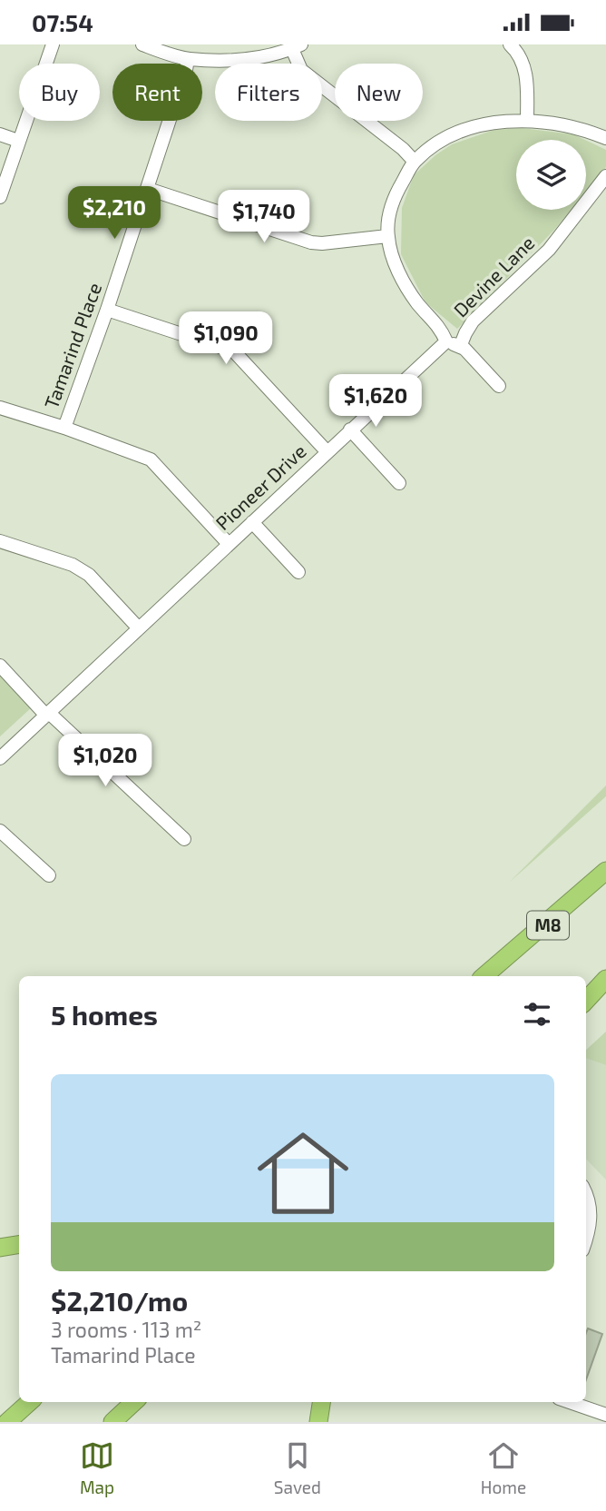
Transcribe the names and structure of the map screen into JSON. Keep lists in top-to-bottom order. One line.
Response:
{"streets":{"highway":["M8"],"street":["Devine Lane","Tamarind Place","Pioneer Drive"]},"page":{"status":"07:54","chip":["Buy","Rent","Filters","New"],"price":["$2,210","$1,740","$1,090","$1,620","$1,020"],"heading":"5 homes","list":[{"name":"$2,210/mo","note":"3 rooms · 113 m² · Tamarind Place"}],"tabs":["Map","Saved","Home"]}}
